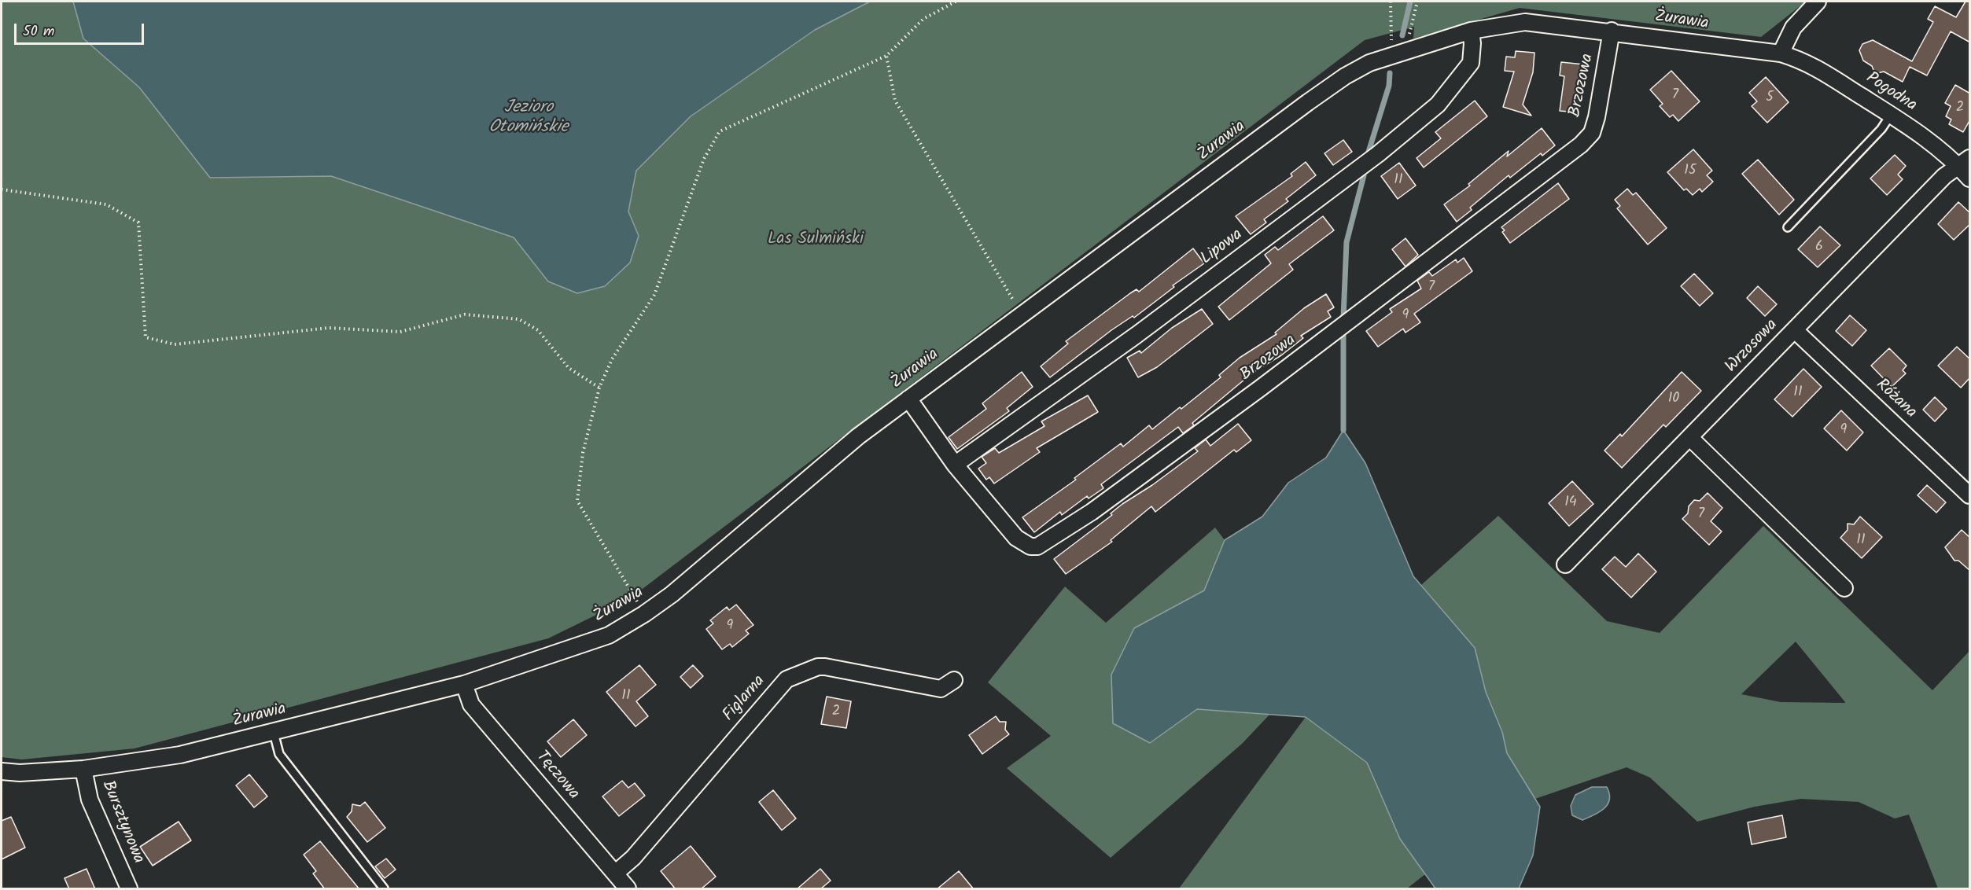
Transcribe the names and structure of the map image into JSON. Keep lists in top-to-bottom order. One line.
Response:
{"streets":{"street":["Żurawia","Brzozowa","Pogodna","Lipowa","Wrzosowa","Różana","Figlarna","Tęczowa","Bursztynowa"]},"crossings":[["Żurawia","Brzozowa"],["Żurawia","Pogodna"],["Żurawia","Lipowa"],["Żurawia","Tęczowa"],["Żurawia","Bursztynowa"],["Brzozowa","Lipowa"],["Pogodna","Wrzosowa"],["Wrzosowa","Różana"],["Figlarna","Tęczowa"]],"water":["Jezioro Otomińskie"],"parks":["Las Sulmiński"],"house_numbers":["7","5","2","15","11","6","7","9","11","10","9","14","7","11","9","11","2"],"scale_bar":"50 m"}
